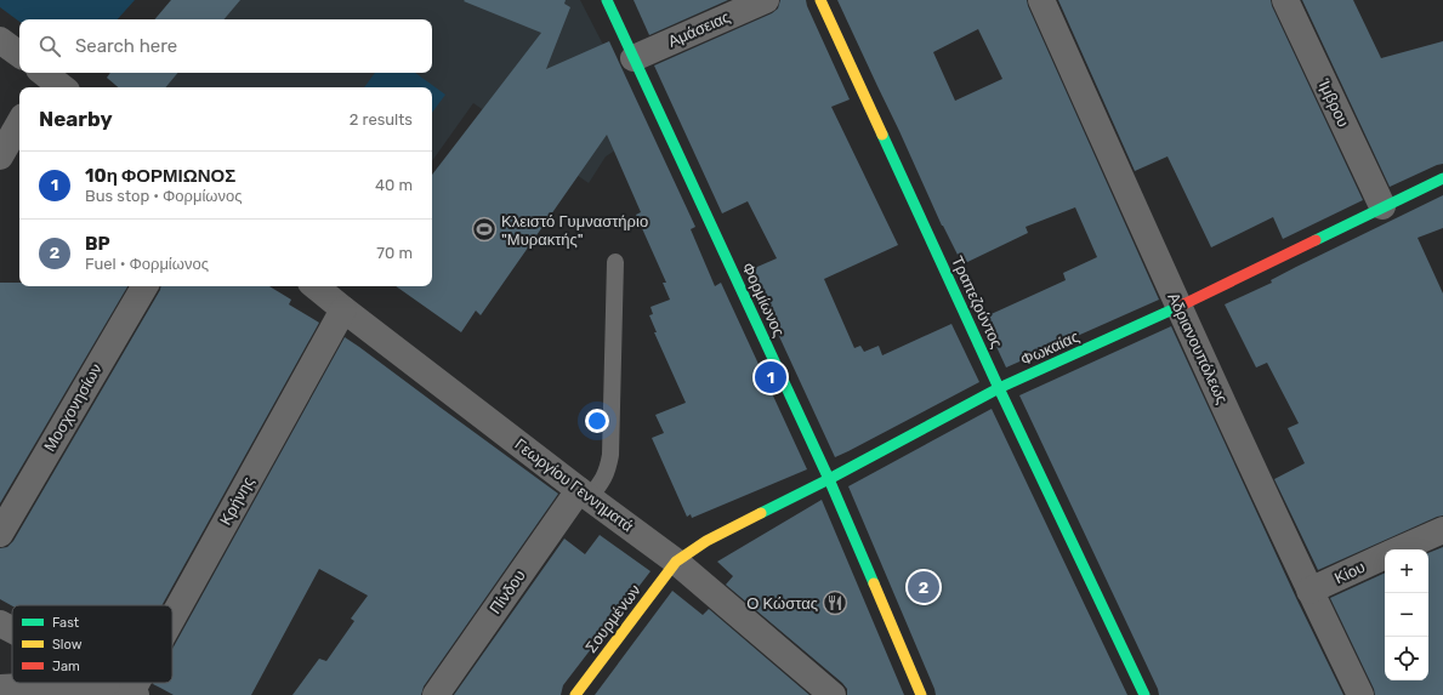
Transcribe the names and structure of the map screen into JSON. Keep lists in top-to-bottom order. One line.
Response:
{"streets":{"street":["Αμάσειας","Ίμβρου","Φορμίωνος","Τραπεζούντος","Φωκαίας","Αδριανουπόλεως","Μοσχονησίων","Γεωργίου Γεννηματά","Κρήνης","Κίου","Πίνδου","Σουρμένων"]},"crossings":[["Αμάσειας","Φορμίωνος"],["Ίμβρου","Φωκαίας"],["Φορμίωνος","Φωκαίας"],["Τραπεζούντος","Φωκαίας"],["Φωκαίας","Αδριανουπόλεως"],["Φωκαίας","Γεωργίου Γεννηματά"],["Φωκαίας","Σουρμένων"],["Αδριανουπόλεως","Κίου"],["Γεωργίου Γεννηματά","Κρήνης"],["Γεωργίου Γεννηματά","Πίνδου"],["Γεωργίου Γεννηματά","Σουρμένων"]],"places":{"sports":["Κλειστό Γυμναστήριο \"Μυρακτής\""],"restaurant":["Ο Κώστας"]},"legend":["Fast","Slow","Jam"],"page":{"search":"Search here","heading":["Nearby","2 results"],"list":[{"mark":"1","name":"10η ΦΟΡΜΙΩΝΟΣ","note":"Bus stop · Φορμίωνος","value":"40 m"},{"mark":"2","name":"BP","note":"Fuel · Φορμίωνος","value":"70 m"}],"pins":["1","2"],"map_buttons":["+","−"]}}
